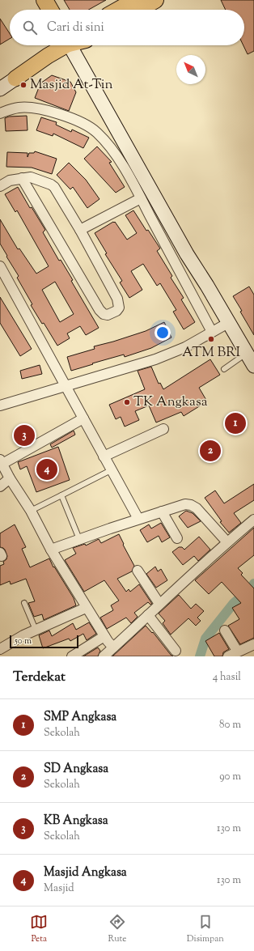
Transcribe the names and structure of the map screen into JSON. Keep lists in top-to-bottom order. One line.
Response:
{"places":["Masjid At-Tin","ATM BRI","TK Angkasa"],"scale_bar":"50 m","north":"top left","page":{"search":"Cari di sini","pins":["1","3","2","4"],"scale":"50 m","heading":["Terdekat","4 hasil"],"list":[{"mark":"1","name":"SMP Angkasa","note":"Sekolah","value":"80 m"},{"mark":"2","name":"SD Angkasa","note":"Sekolah","value":"90 m"},{"mark":"3","name":"KB Angkasa","note":"Sekolah","value":"130 m"},{"mark":"4","name":"Masjid Angkasa","note":"Masjid","value":"130 m"}],"nav":["Peta","Rute","Disimpan"]}}
